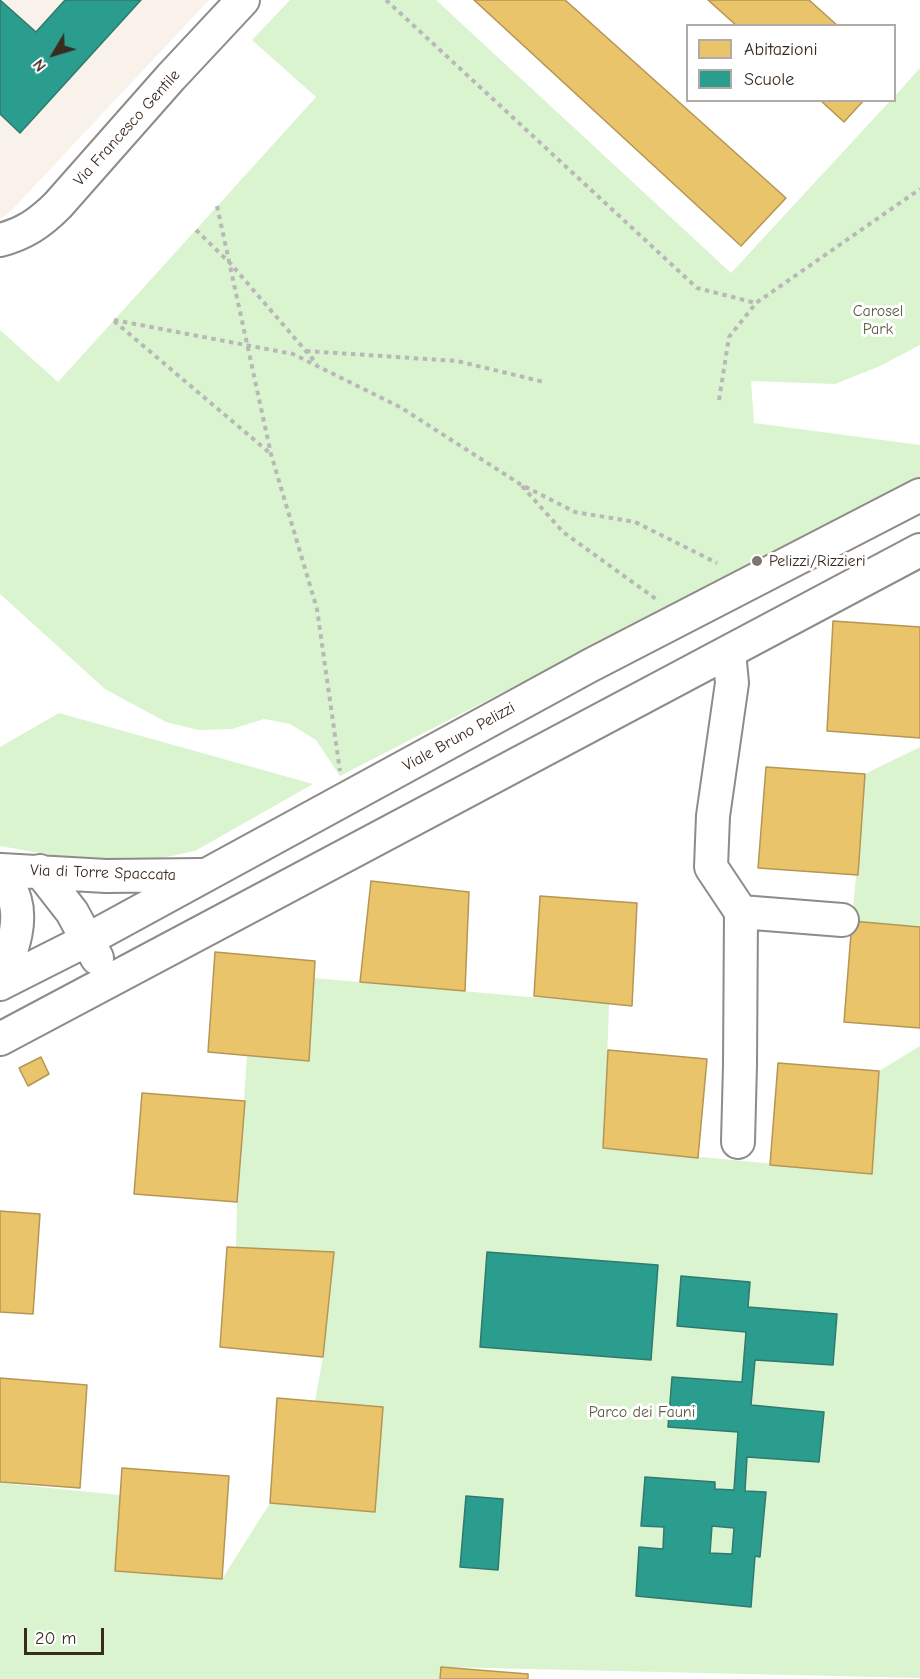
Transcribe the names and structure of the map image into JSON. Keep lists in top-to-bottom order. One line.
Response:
{"streets":{"street":["Via Francesco Gentile","Viale Bruno Pelizzi","Via di Torre Spaccata"]},"crossings":[["Viale Bruno Pelizzi","Via di Torre Spaccata"]],"parks":["Carosel Park","Parco dei Fauni"],"places":["Pelizzi/Rizzieri"],"legend":["Abitazioni","Scuole"],"scale_bar":"20 m","north":"bottom left"}
